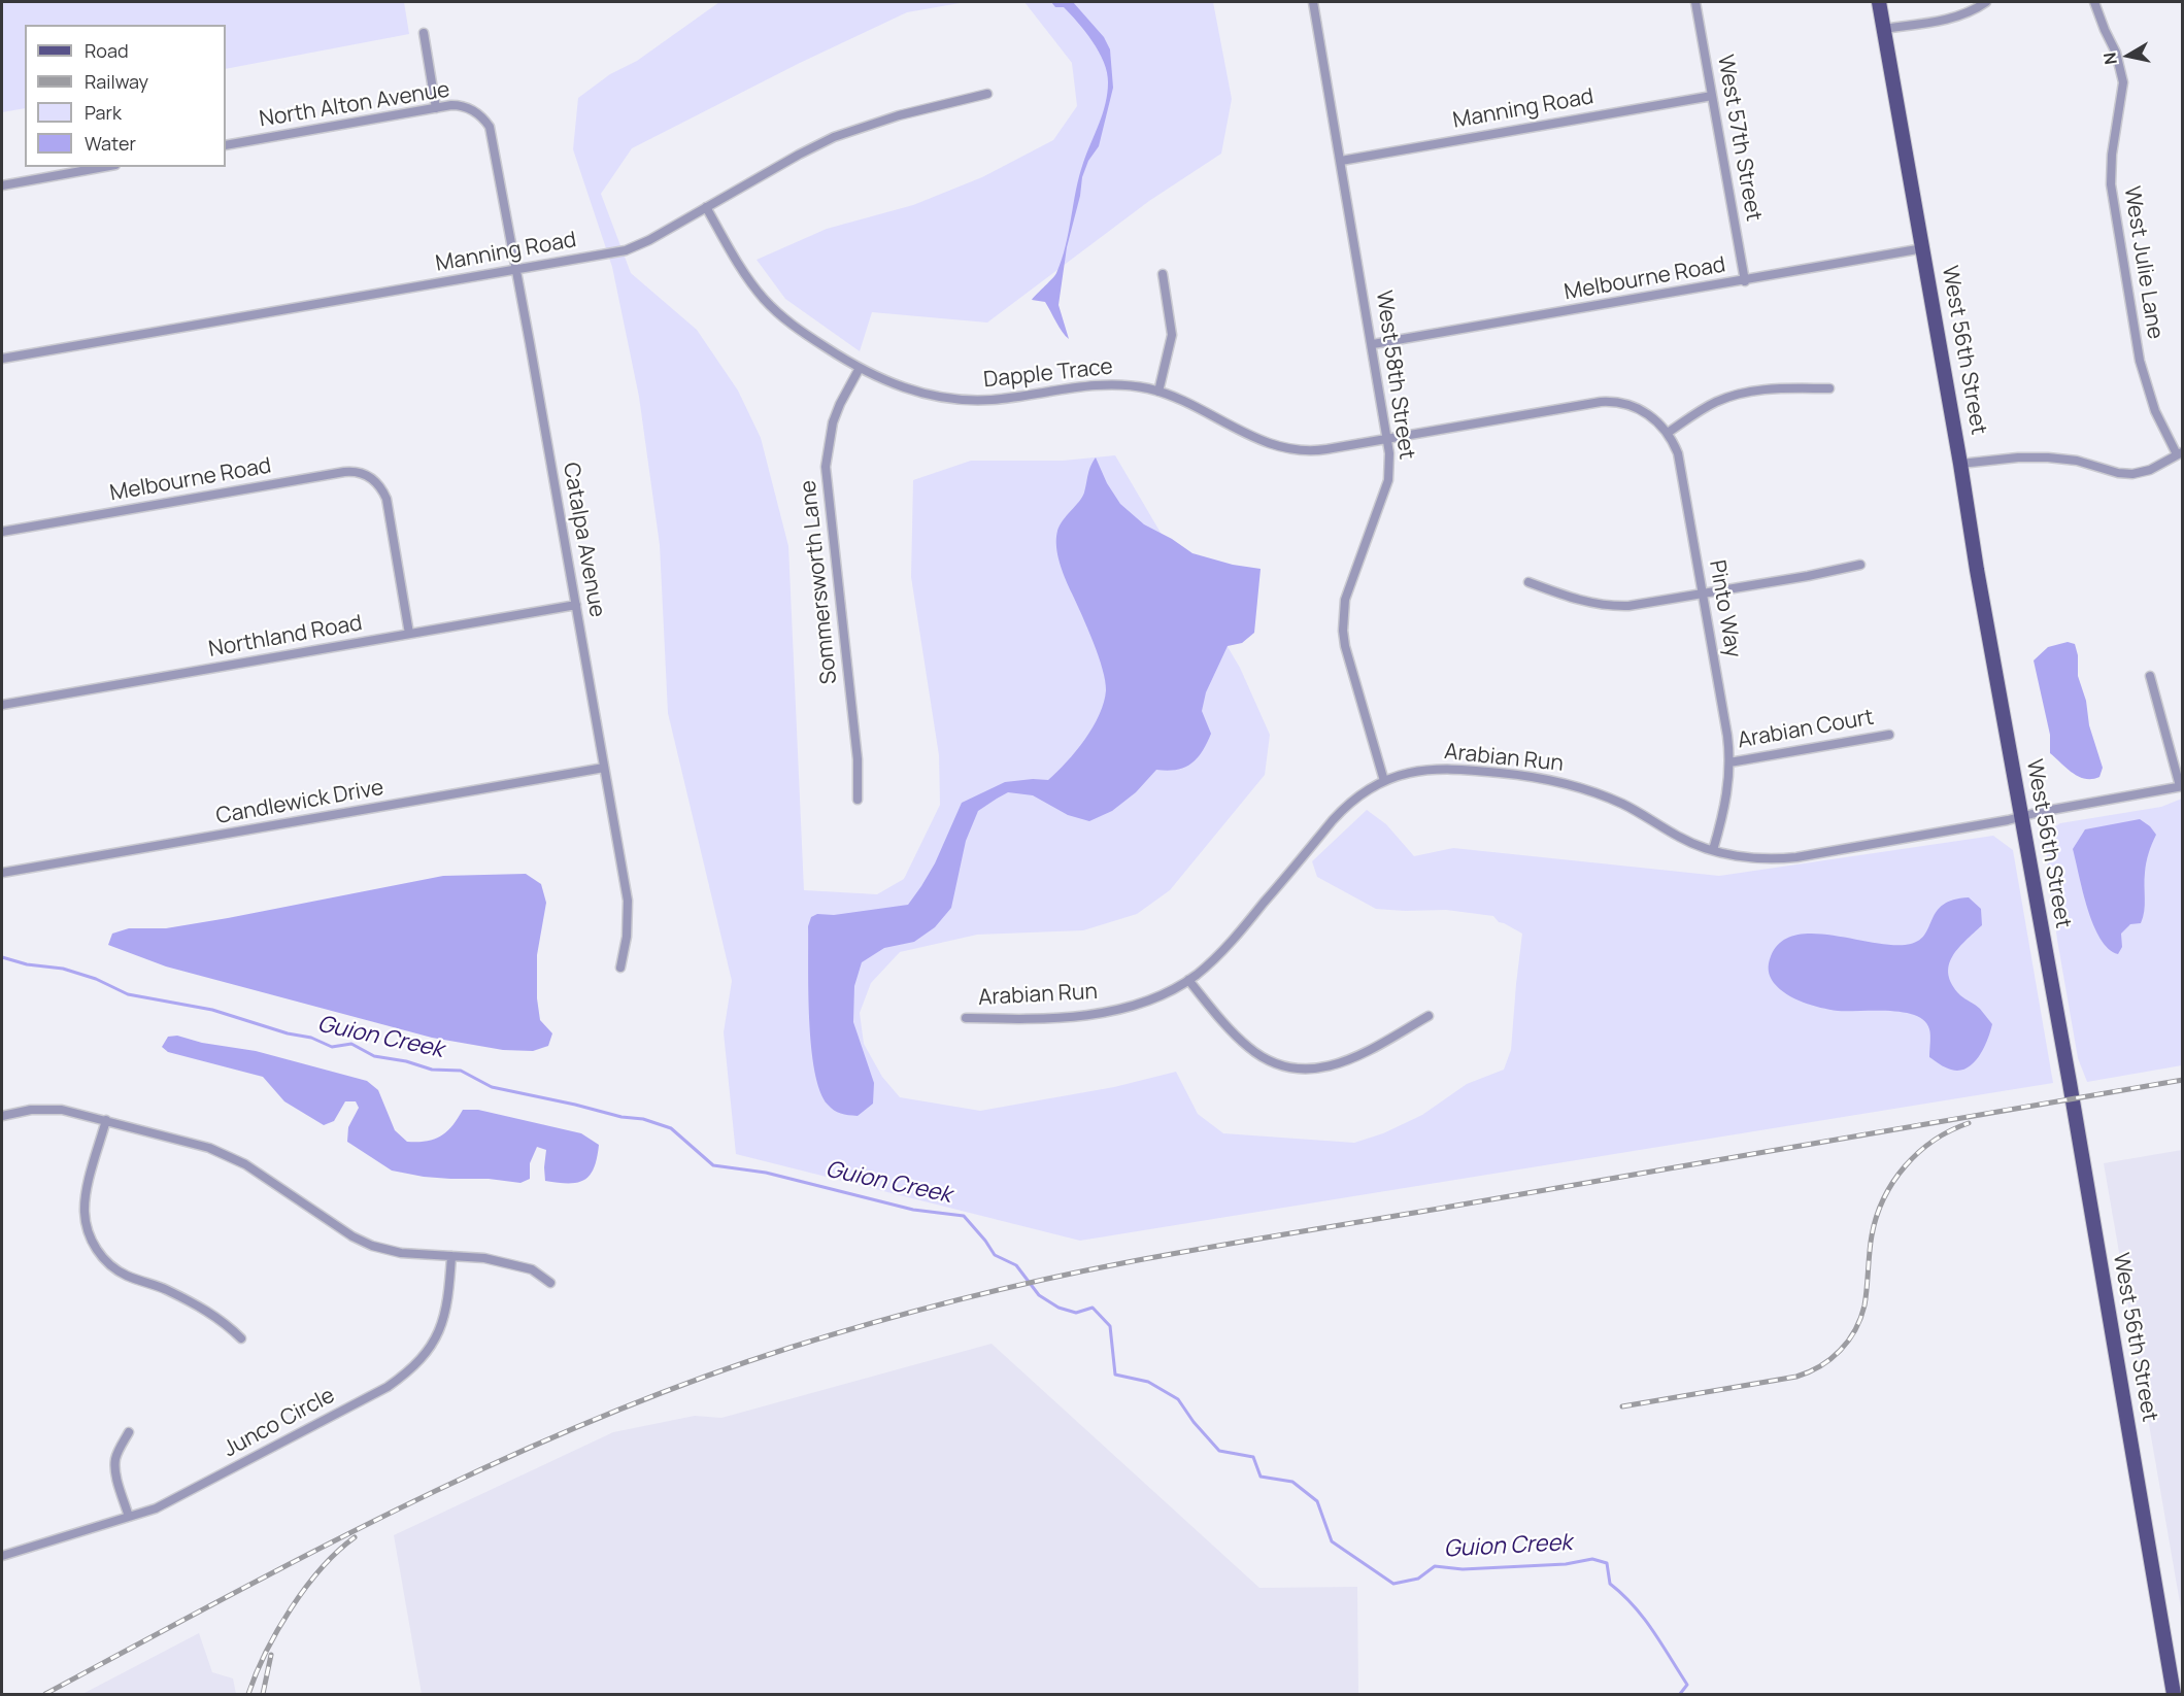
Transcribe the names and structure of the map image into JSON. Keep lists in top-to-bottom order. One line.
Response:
{"streets":{"main road":["West 56th Street"],"street":["North Alton Avenue","Manning Road","West 57th Street","West Julie Lane","Melbourne Road","Dapple Trace","West 58th Street","Catalpa Avenue","Sommersworth Lane","Pinto Way","Northland Road","Arabian Court","Arabian Run","Candlewick Drive","Junco Circle"]},"crossings":[["North Alton Avenue","Catalpa Avenue"],["Manning Road","West 57th Street"],["Manning Road","Dapple Trace"],["Manning Road","West 58th Street"],["Manning Road","Catalpa Avenue"],["West 57th Street","Melbourne Road"],["Melbourne Road","West 56th Street"],["Melbourne Road","West 58th Street"],["Melbourne Road","Northland Road"],["West 56th Street","Arabian Run"],["Dapple Trace","West 58th Street"],["Dapple Trace","Sommersworth Lane"],["Dapple Trace","Pinto Way"],["West 58th Street","Arabian Run"],["Catalpa Avenue","Northland Road"],["Catalpa Avenue","Candlewick Drive"],["Pinto Way","Arabian Court"],["Pinto Way","Arabian Run"]],"water":["Guion Creek"],"legend":["Road","Railway","Park","Water"],"north":"left"}
